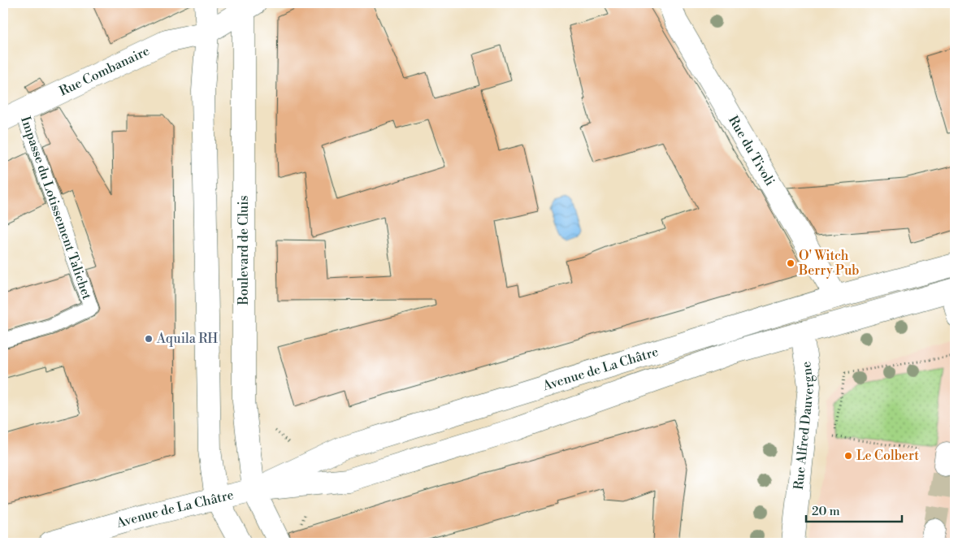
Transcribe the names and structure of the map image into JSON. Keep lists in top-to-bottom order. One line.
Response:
{"streets":{"main road":["Rue Combanaire","Rue du Tivoli","Boulevard de Cluis","Avenue de La Châtre","Rue Alfred Dauvergne"],"lane":["Impasse du Lotissement Talichet"]},"crossings":[["Rue Combanaire","Impasse du Lotissement Talichet"],["Rue Combanaire","Boulevard de Cluis"],["Rue du Tivoli","Avenue de La Châtre"],["Boulevard de Cluis","Avenue de La Châtre"],["Avenue de La Châtre","Rue Alfred Dauvergne"]],"places":["O' Witch Berry Pub","Aquila RH","Le Colbert"],"scale_bar":"20 m"}
